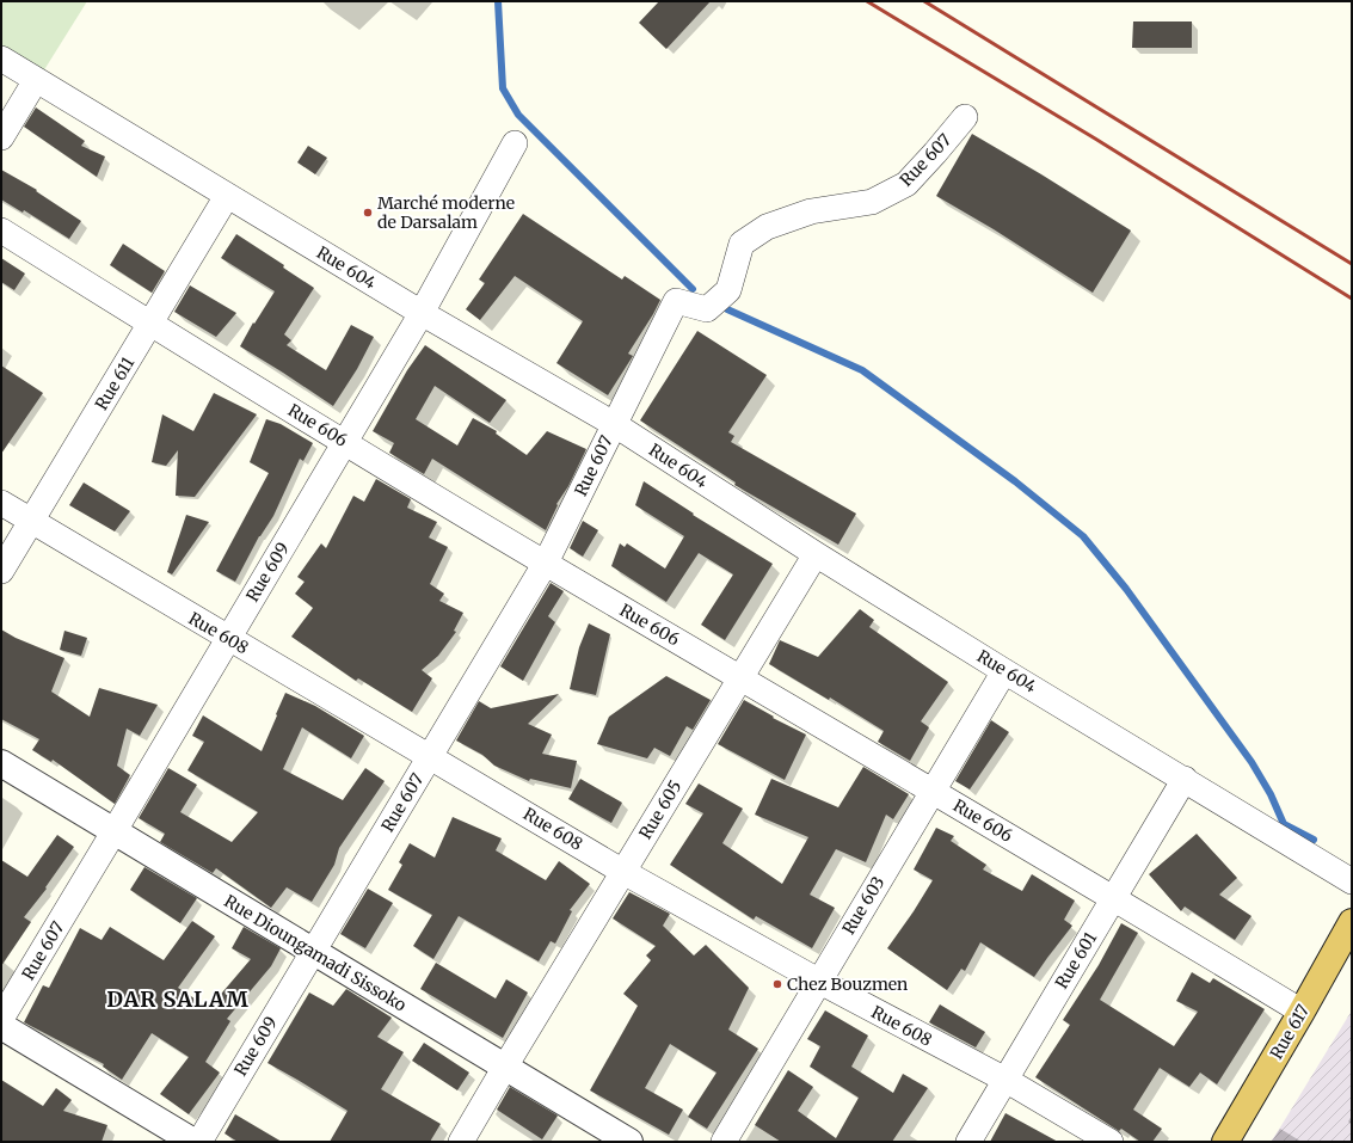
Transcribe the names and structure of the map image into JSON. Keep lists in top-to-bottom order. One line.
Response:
{"streets":{"highway":["Rue 617"],"street":["Rue 607","Rue 604","Rue 611","Rue 606","Rue 609","Rue 608","Rue 605","Rue 603","Rue Dioungamadi Sissoko","Rue 601"]},"crossings":[["Rue 607","Rue 604"],["Rue 607","Rue 606"],["Rue 607","Rue 609"],["Rue 607","Rue 608"],["Rue 607","Rue Dioungamadi Sissoko"],["Rue 604","Rue 611"],["Rue 604","Rue 609"],["Rue 604","Rue 605"],["Rue 604","Rue 603"],["Rue 604","Rue 601"],["Rue 611","Rue 606"],["Rue 611","Rue 608"],["Rue 606","Rue 609"],["Rue 606","Rue 605"],["Rue 606","Rue 603"],["Rue 606","Rue 601"],["Rue 606","Rue 617"],["Rue 609","Rue 608"],["Rue 609","Rue Dioungamadi Sissoko"],["Rue 608","Rue 605"],["Rue 608","Rue 603"],["Rue 608","Rue 601"],["Rue 605","Rue Dioungamadi Sissoko"]],"districts":["DAR SALAM"],"places":["Marché moderne de Darsalam","Chez Bouzmen"]}
